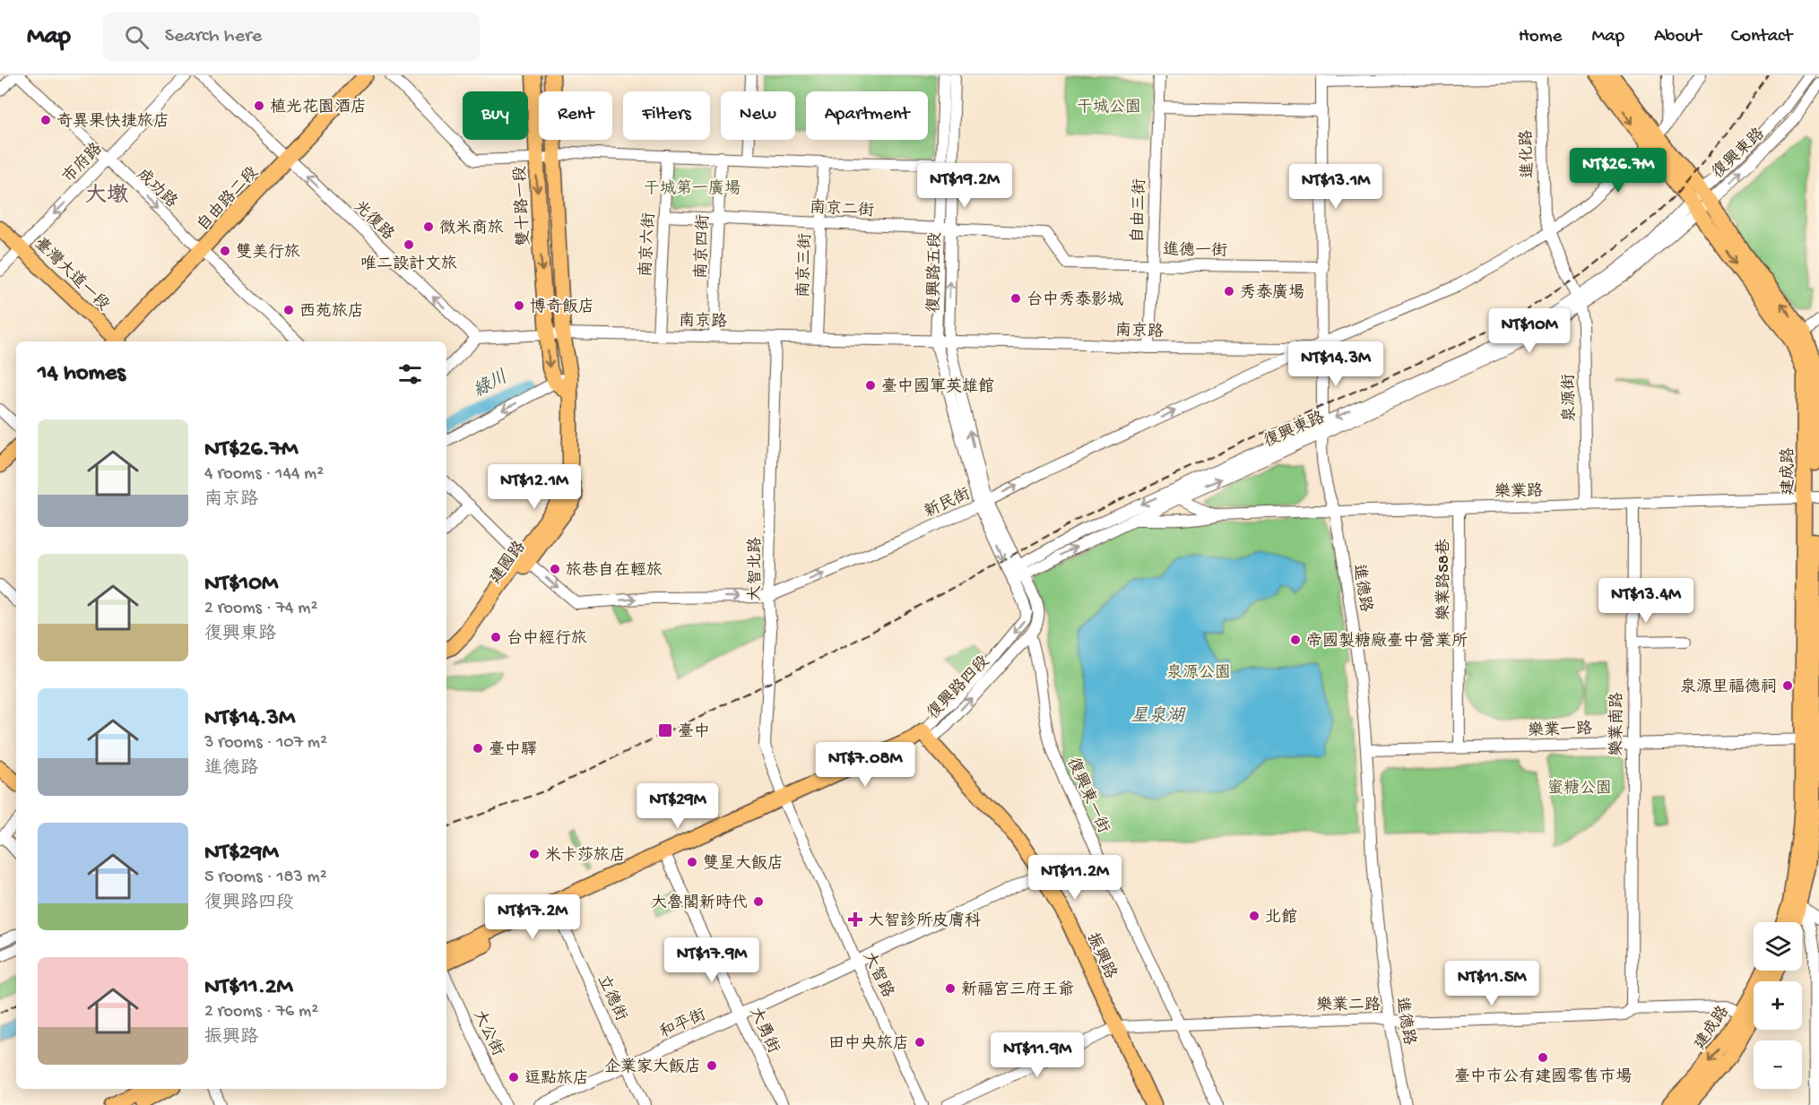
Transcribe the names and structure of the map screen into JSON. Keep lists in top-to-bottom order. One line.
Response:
{"streets":{"main road":["自由路二段","雙十路一段","臺灣大道一段","建成路","建國路","復興路四段","振興路"],"street":["復興東路","進化路","市府路","成功路","南京二街","自由三街","光復路","南京六街","南京四街","進德一街","南京三街","復興路五段","南京路","泉源街","樂業路","新民街","大智北路","樂業路58巷","進德路","樂業南路","樂業一路","復興東一街","大智路","立德街","樂業二路","和平街","大勇街","大公街"]},"crossings":[["復興東路","泉源街"],["復興東路","建成路"],["復興東路","樂業路"],["復興東路","進德路"],["復興東路","復興路四段"],["進化路","南京路"],["進化路","泉源街"],["市府路","成功路"],["市府路","臺灣大道一段"],["成功路","自由路二段"],["自由路二段","光復路"],["雙十路一段","南京路"],["南京二街","南京六街"],["南京二街","南京四街"],["南京二街","進德一街"],["南京二街","南京三街"],["南京二街","復興路五段"],["自由三街","進德一街"],["自由三街","南京路"],["南京六街","南京路"],["南京四街","南京路"],["進德一街","進德路"],["南京三街","南京路"],["復興路五段","南京路"],["復興路五段","復興路四段"],["南京路","泉源街"],["南京路","建成路"],["南京路","新民街"],["南京路","建國路"],["南京路","大智北路"],["南京路","進德路"],["南京路","復興路四段"],["泉源街","樂業路"],["建成路","樂業路"],["建成路","樂業一路"],["建成路","樂業二路"],["樂業路","樂業路58巷"],["樂業路","進德路"],["樂業路","樂業南路"],["新民街","建國路"],["新民街","大智北路"],["新民街","復興路四段"],["大智北路","復興路四段"],["大智北路","大智路"],["樂業路58巷","樂業一路"],["進德路","樂業一路"],["進德路","樂業二路"],["復興路四段","復興東一街"],["復興路四段","振興路"],["復興路四段","大智路"],["復興路四段","立德街"],["復興路四段","大勇街"],["樂業南路","樂業一路"],["樂業南路","樂業二路"],["復興東一街","樂業二路"],["振興路","樂業二路"],["振興路","和平街"],["大智路","和平街"],["立德街","和平街"],["和平街","大勇街"]],"one_way":["市府路","光復路","新民街"],"districts":["大墩"],"water":["綠川","星泉湖"],"parks":["干城公園","干城第一廣場","泉源公園","蜜糖公園"],"places":{"other":["植光花園酒店","奇異果快捷旅店","微米商旅","唯二設計文旅","雙美行旅","秀泰廣場","台中秀泰影城","博奇飯店","西苑旅店","臺中國軍英雄館","旅巷自在輕旅","台中經行旅","帝國製糖廠臺中營業所","泉源里福德祠","臺中驛","米卡莎旅店","雙星大飯店","大魯閣新時代","北館","新福宮三府王爺","田中央旅店","臺中市公有建國零售市場","企業家大飯店","逗點旅店"],"transit":["臺中"],"health":["大智診所皮膚科"]},"page":{"header":"Map","search":"Search here","nav":["Home","Map","About","Contact"],"chip":["Buy","Rent","Filters","New","Apartment"],"price":["NT$26.7M","NT$19.2M","NT$13.1M","NT$10M","NT$14.3M","NT$12.1M","NT$13.4M","NT$7.08M","NT$29M","NT$11.2M","NT$17.2M","NT$17.9M","NT$11.5M","NT$11.9M"],"heading":"14 homes","list":[{"name":"NT$26.7M","note":"4 rooms · 144 m² · 南京路"},{"name":"NT$10M","note":"2 rooms · 74 m² · 復興東路"},{"name":"NT$14.3M","note":"3 rooms · 107 m² · 進德路"},{"name":"NT$29M","note":"5 rooms · 183 m² · 復興路四段"},{"name":"NT$11.2M","note":"2 rooms · 76 m² · 振興路"}],"map_buttons":["+","−"]}}
